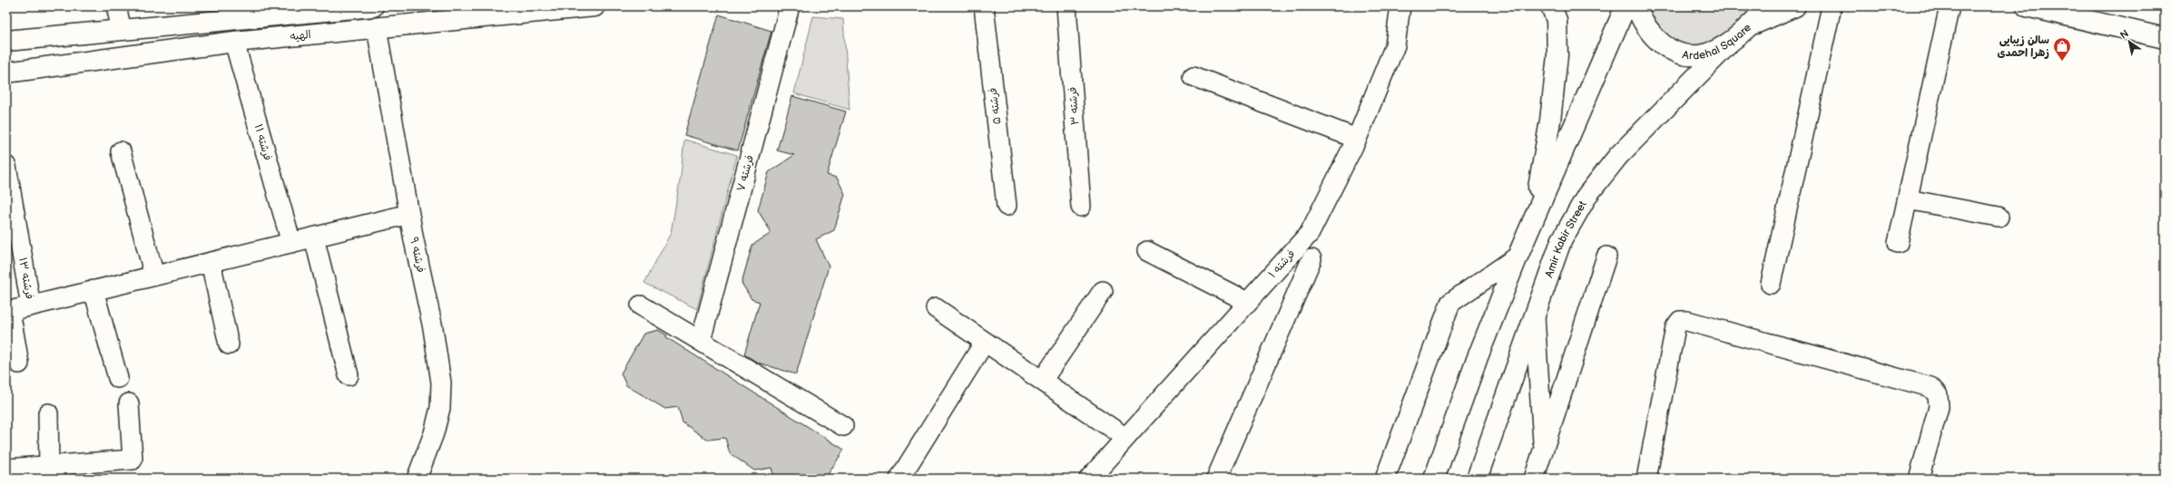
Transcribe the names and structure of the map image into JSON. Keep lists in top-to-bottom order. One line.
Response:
{"streets":{"main road":["الهیه","Ardehal Square","Amir Kabir Street"],"street":["فرشته ۵","فرشته ۳","فرشته ۱۱","فرشته ۷","فرشته ۹","فرشته ۱","فرشته ۱۳"]},"crossings":[["الهیه","فرشته ۱۱"],["الهیه","فرشته ۹"],["Ardehal Square","Amir Kabir Street"]],"places":{"shop":["سالن‌ زیبایی زهرا احمدی"]},"north":"top left"}
